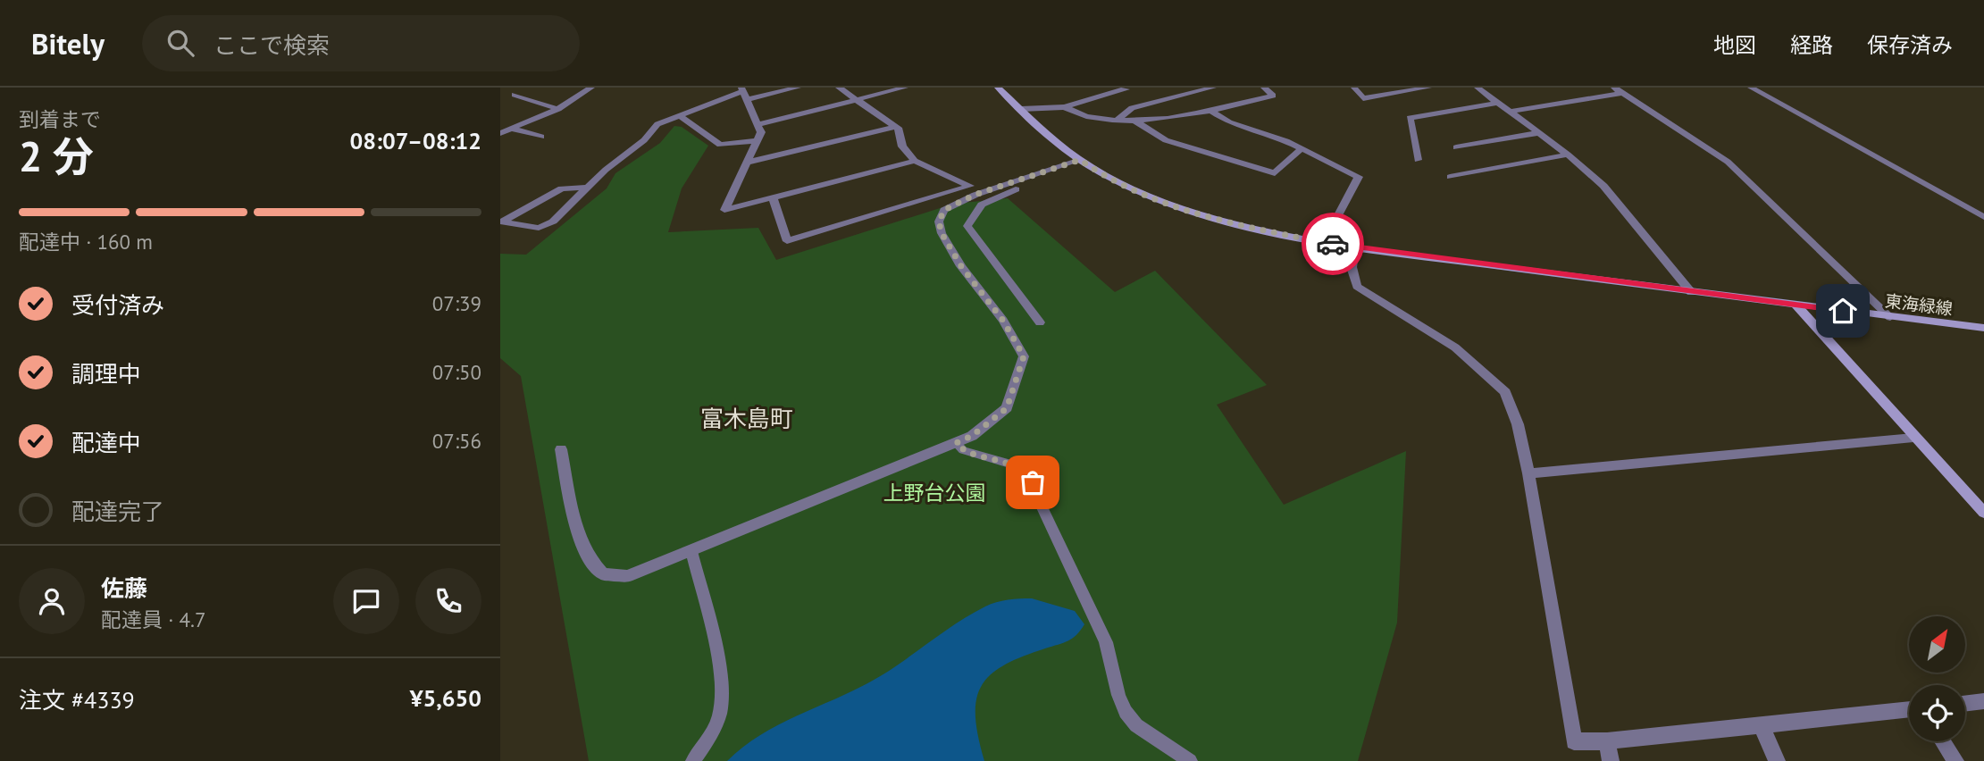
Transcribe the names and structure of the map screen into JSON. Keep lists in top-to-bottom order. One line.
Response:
{"streets":{"main road":["東海緑線"]},"districts":["富木島町"],"parks":["上野台公園"],"north":"top right","page":{"header":"Bitely","search":"ここで検索","nav":["地図","経路","保存済み"],"heading":["2 分","到着まで","08:07–08:12"],"panel":["佐藤","配達員 · 4.7","注文 #4339","¥5,650"],"bar":"配達中 · 160 m","list":[["受付済み","07:39"],["調理中","07:50"],["配達中","07:56"],"配達完了"]}}
